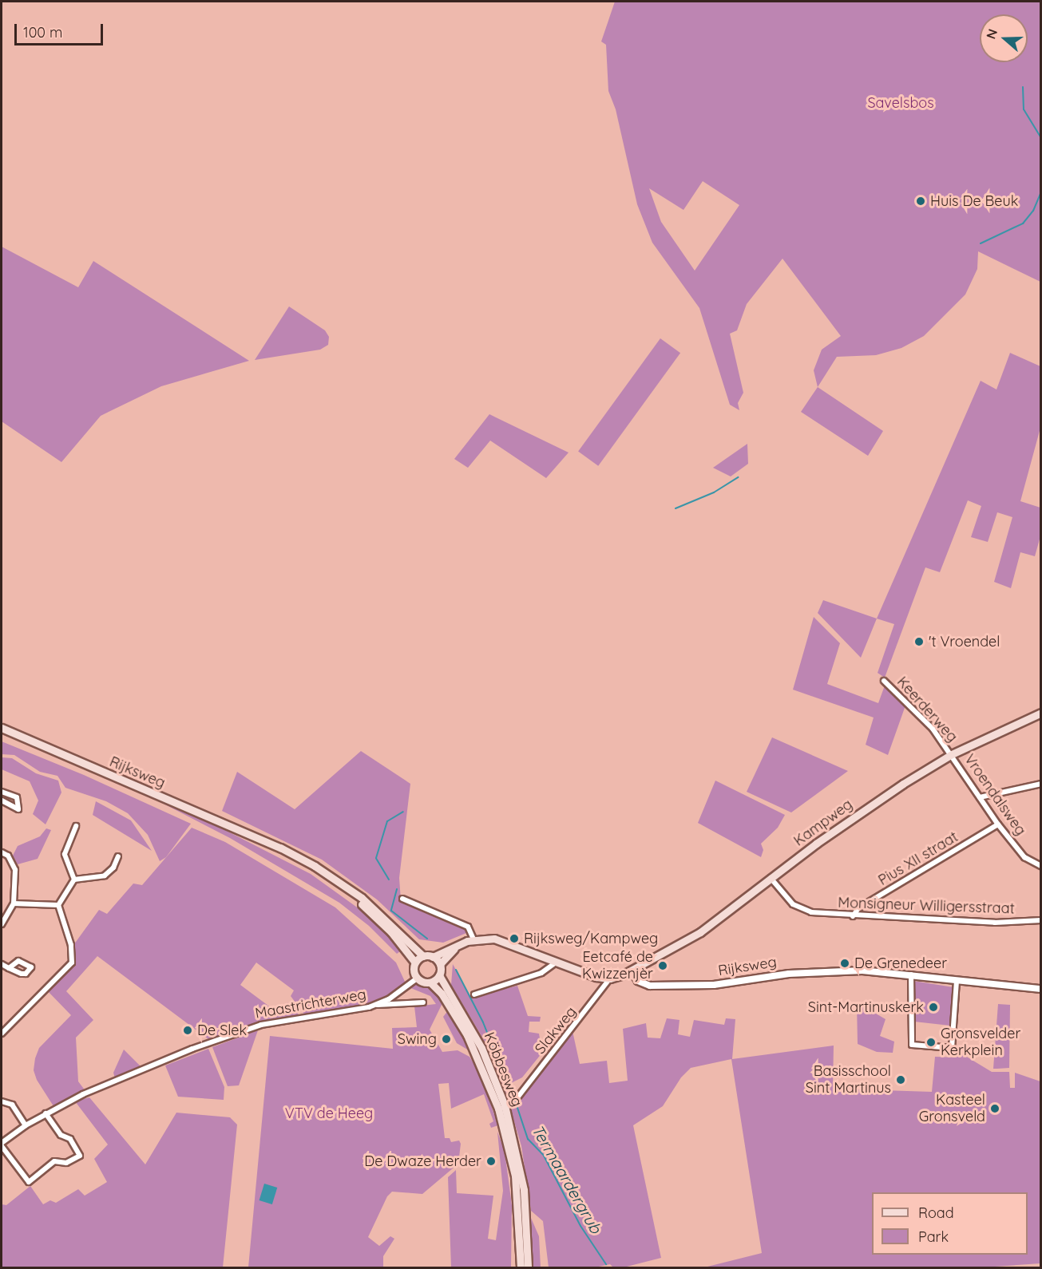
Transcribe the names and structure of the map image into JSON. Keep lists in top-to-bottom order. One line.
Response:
{"streets":{"main road":["Rijksweg","Kampweg","Köbbesweg"],"street":["Keerderweg","Vroendalsweg","Pius XII straat","Monsigneur Willigersstraat","Maastrichterweg","Slakweg"]},"crossings":[["Keerderweg","Vroendalsweg"],["Keerderweg","Kampweg"],["Rijksweg","Kampweg"],["Rijksweg","Maastrichterweg"],["Rijksweg","Köbbesweg"],["Vroendalsweg","Kampweg"],["Vroendalsweg","Pius XII straat"],["Kampweg","Monsigneur Willigersstraat"],["Pius XII straat","Monsigneur Willigersstraat"],["Maastrichterweg","Köbbesweg"]],"water":["Termaardergrub"],"parks":["Savelsbos","VTV de Heeg"],"places":["Huis De Beuk","'t Vroendel","Rijksweg/Kampweg","De Grenedeer","Eetcafé de Kwizzenjèr","Sint-Martinuskerk","De Slek","Swing","Gronsvelder Kerkplein","Basisschool Sint Martinus","Kasteel Gronsveld","De Dwaze Herder"],"legend":["Road","Park"],"scale_bar":"100 m","north":"left"}
